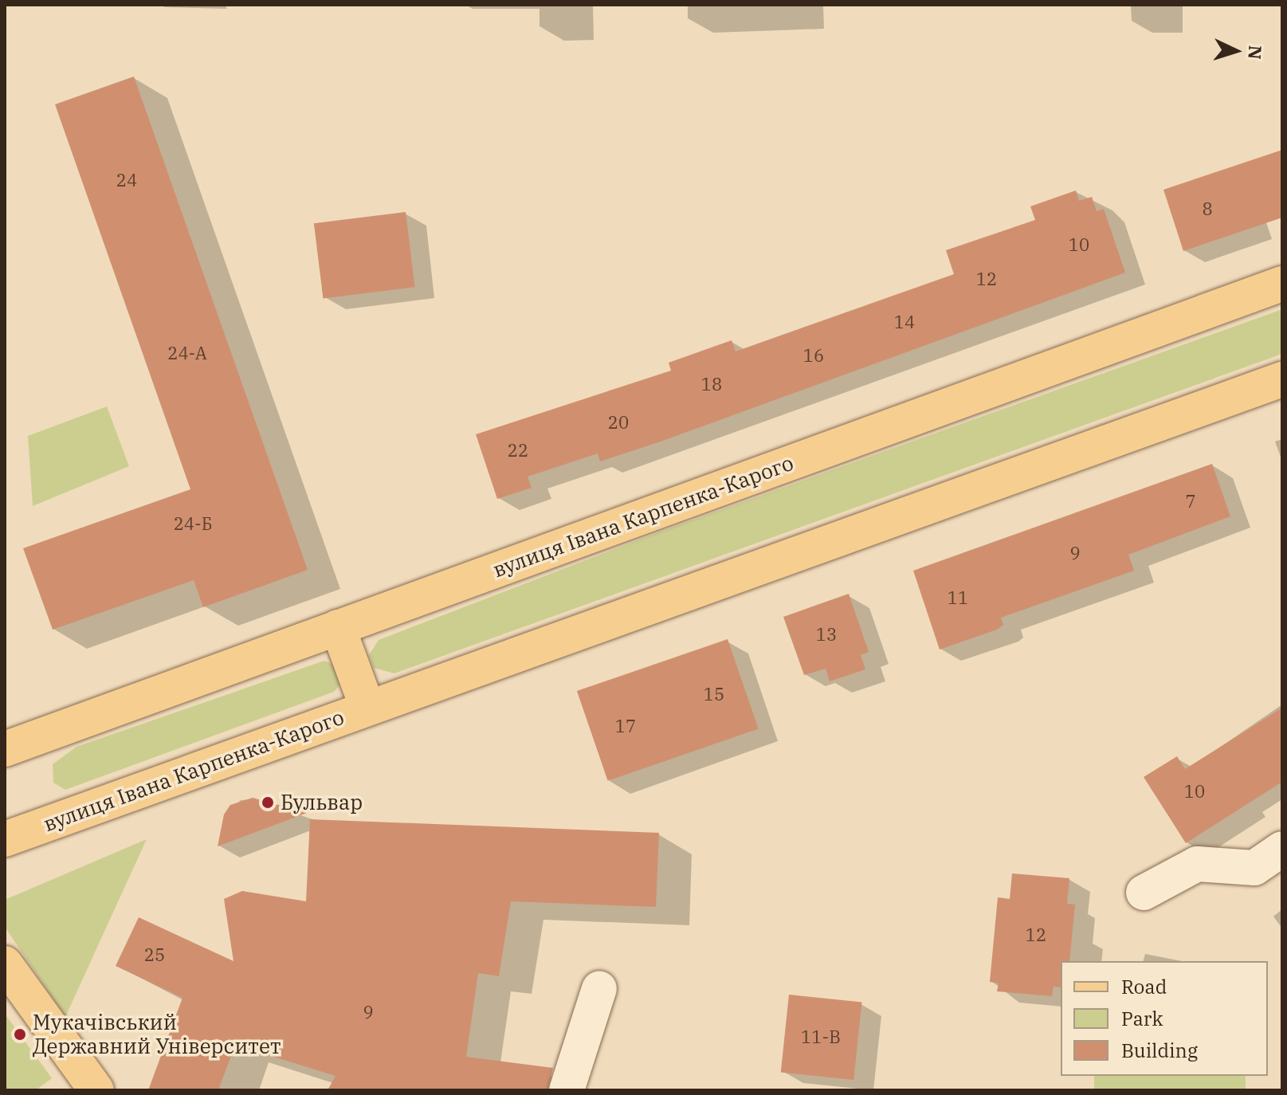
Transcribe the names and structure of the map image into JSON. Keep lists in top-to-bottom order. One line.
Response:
{"streets":{"main road":["вулиця Івана Карпенка-Карого"]},"places":["Бульвар","Мукачівський Державний Університет"],"house_numbers":["24","8","10","12","14","24-А","16","18","20","22","7","24-Б","9","11","13","15","17","10","12","25","9","11-В"],"legend":["Road","Park","Building"],"north":"right"}
